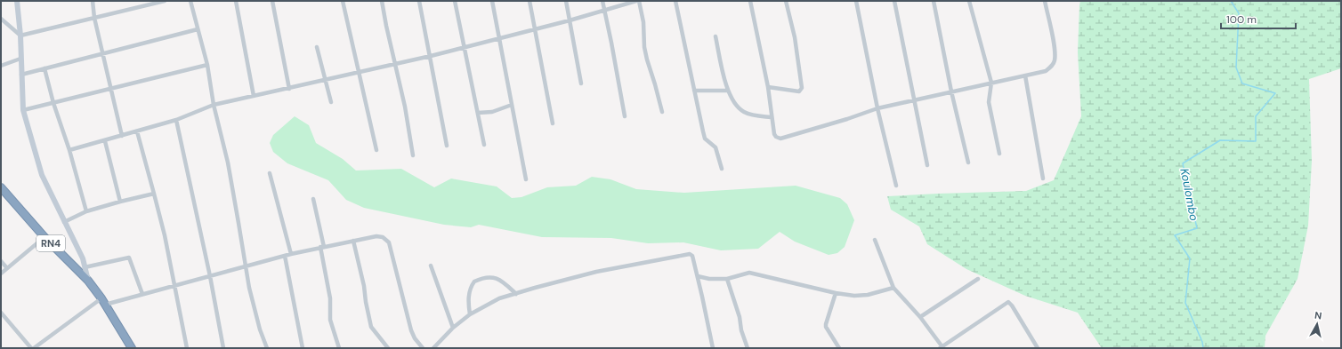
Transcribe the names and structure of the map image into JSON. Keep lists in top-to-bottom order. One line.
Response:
{"streets":{"highway":["RN4"]},"water":["Koulombo"],"scale_bar":"100 m","north":"top"}
